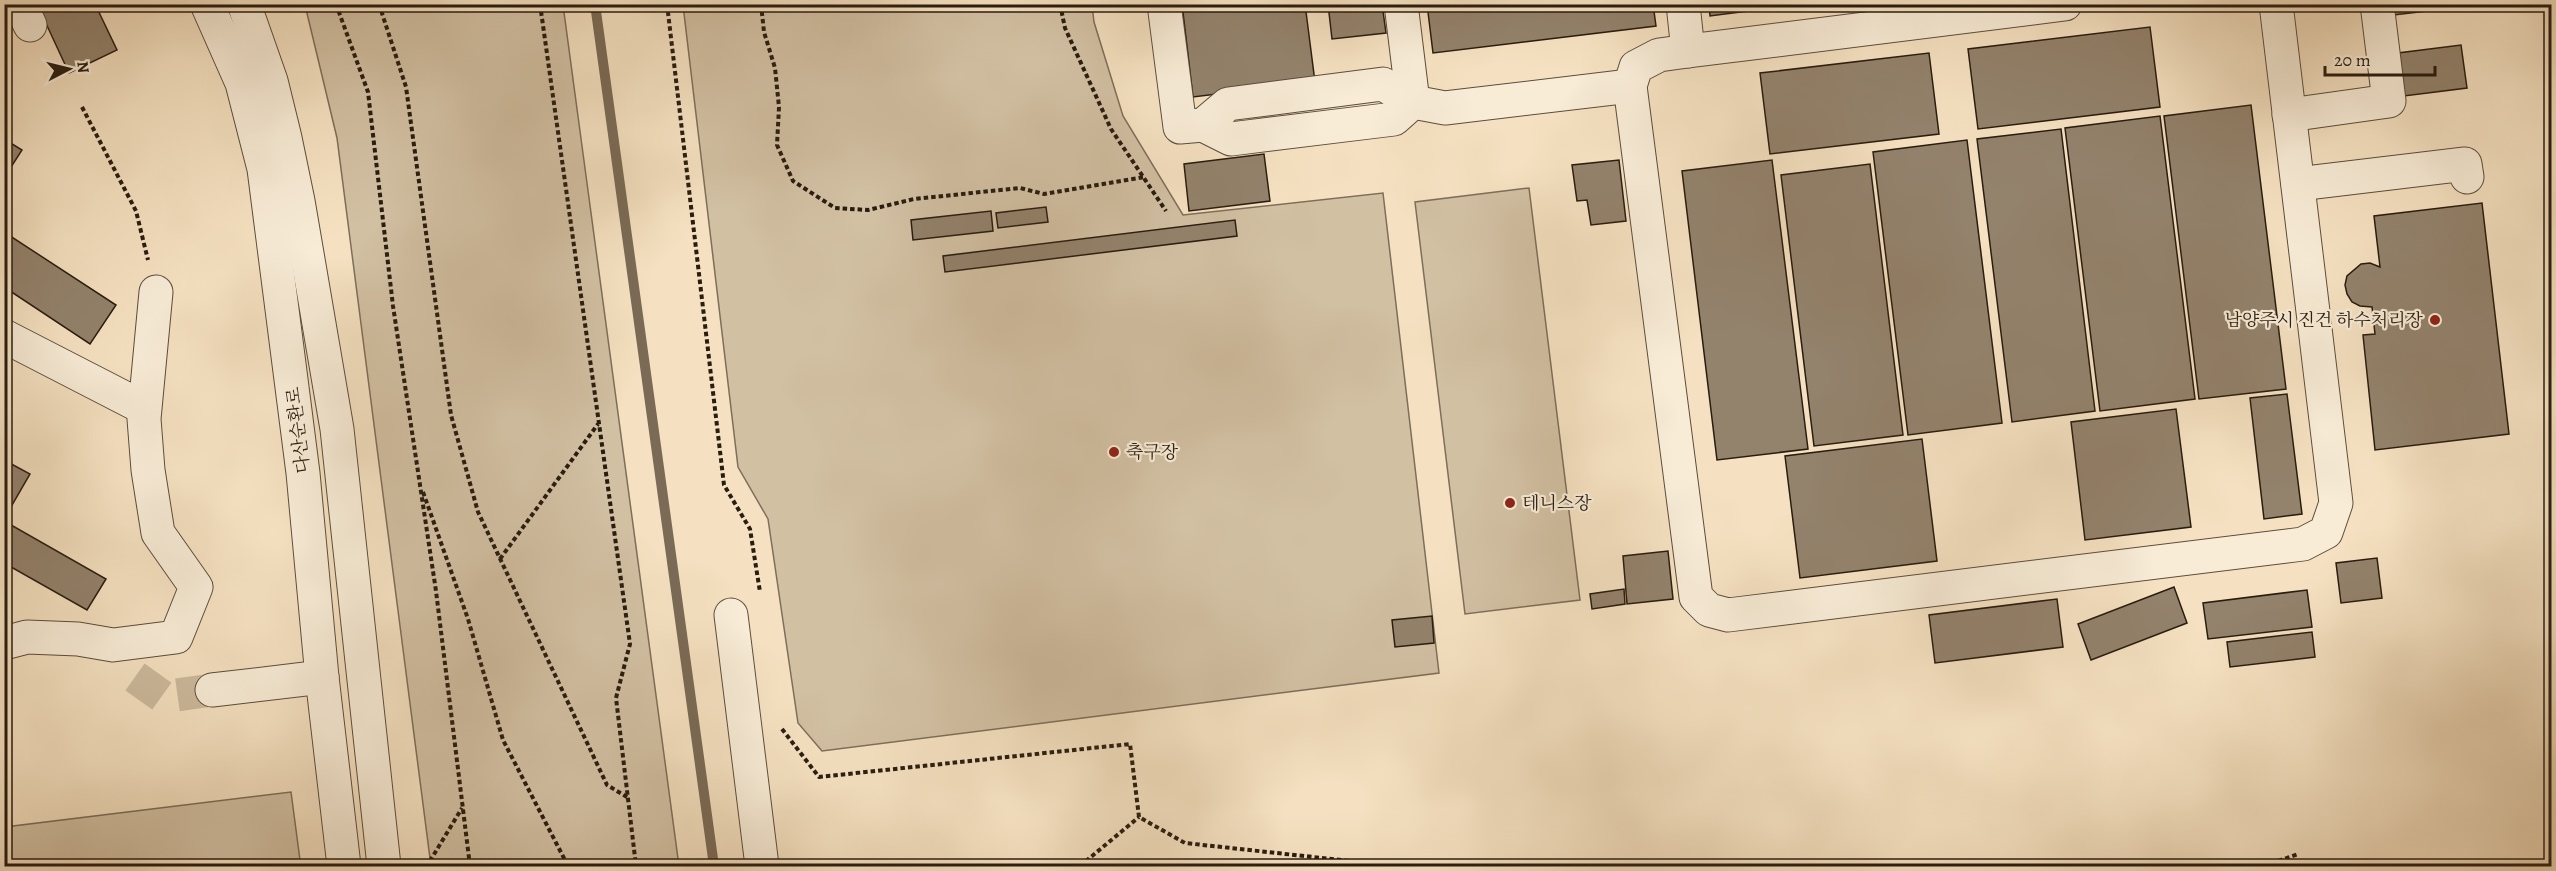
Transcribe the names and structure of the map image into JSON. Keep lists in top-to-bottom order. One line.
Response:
{"streets":{"street":["다산순환로"]},"places":["남양주시 진건 하수처리장","축구장","테니스장"],"scale_bar":"20 m","north":"right"}
